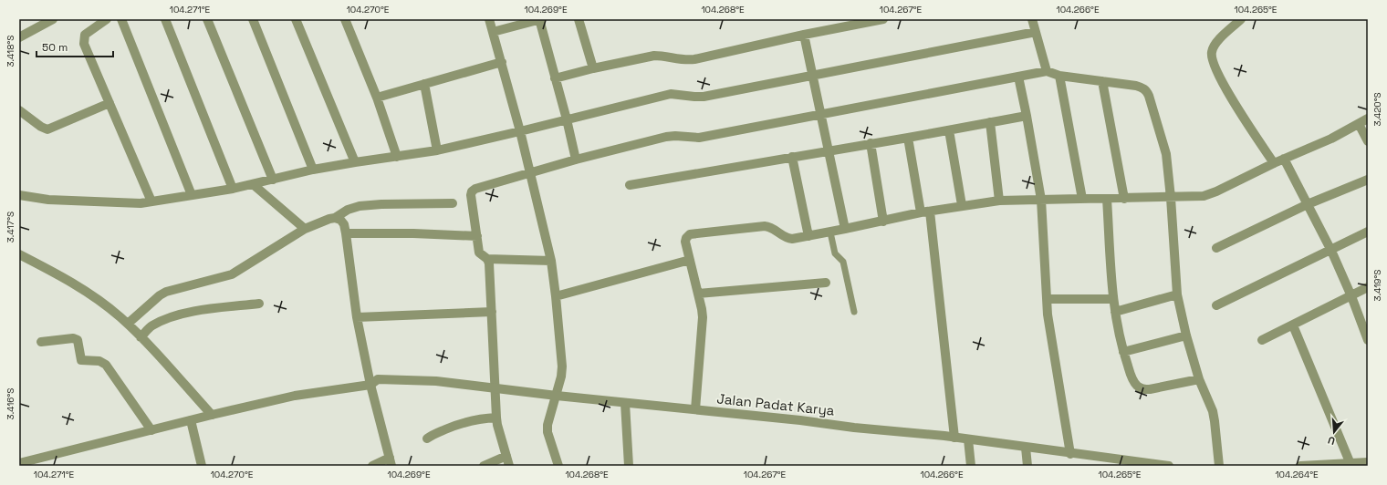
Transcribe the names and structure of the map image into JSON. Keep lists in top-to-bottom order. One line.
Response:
{"streets":{"street":["Jalan Padat Karya"]},"scale_bar":"50 m","north":"bottom","coordinates":["104.271°E","104.270°E","104.269°E","104.268°E","104.267°E","104.266°E","104.265°E","3.418°S","3.420°S","3.417°S","3.419°S","3.416°S","104.264°E"]}
